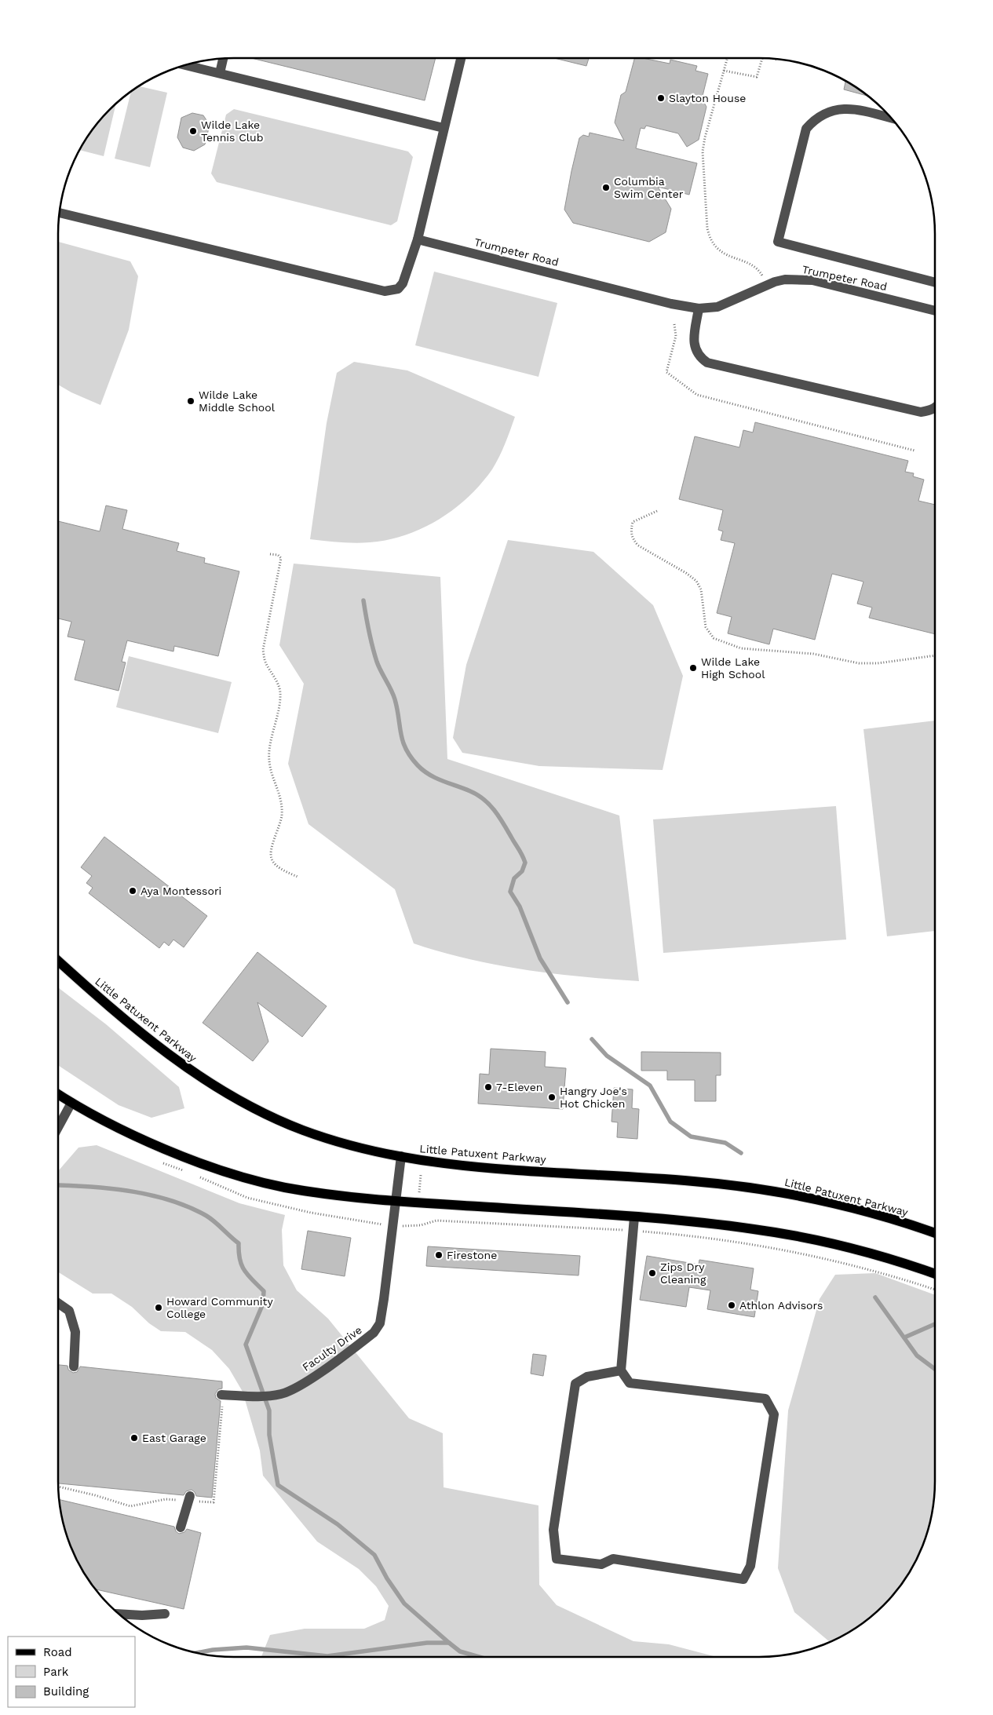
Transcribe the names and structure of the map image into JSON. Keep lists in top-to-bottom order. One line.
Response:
{"streets":{"main road":["Little Patuxent Parkway"],"street":["Trumpeter Road","Faculty Drive"]},"crossings":[["Little Patuxent Parkway","Faculty Drive"]],"places":["Slayton House","Wilde Lake Tennis Club","Columbia Swim Center","Wilde Lake Middle School","Wilde Lake High School","Aya Montessori","7-Eleven","Hangry Joe's Hot Chicken","Firestone","Zips Dry Cleaning","Athlon Advisors","Howard Community College","East Garage"],"legend":["Road","Park","Building"]}
